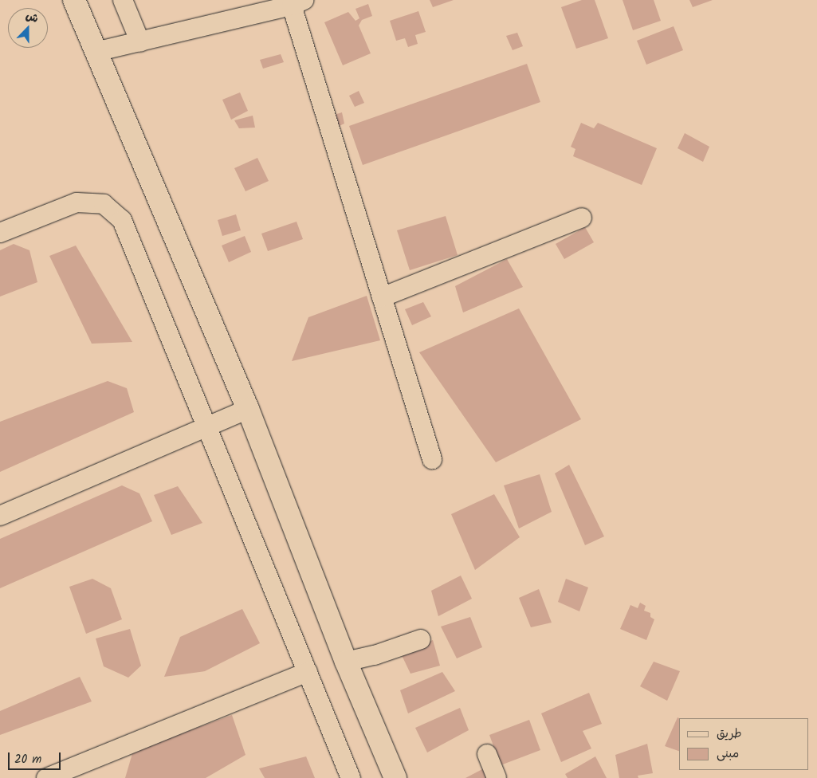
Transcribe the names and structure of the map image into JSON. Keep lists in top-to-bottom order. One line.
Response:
{"legend":["طريق","مبنى"],"scale_bar":"20 m","north":"top"}
